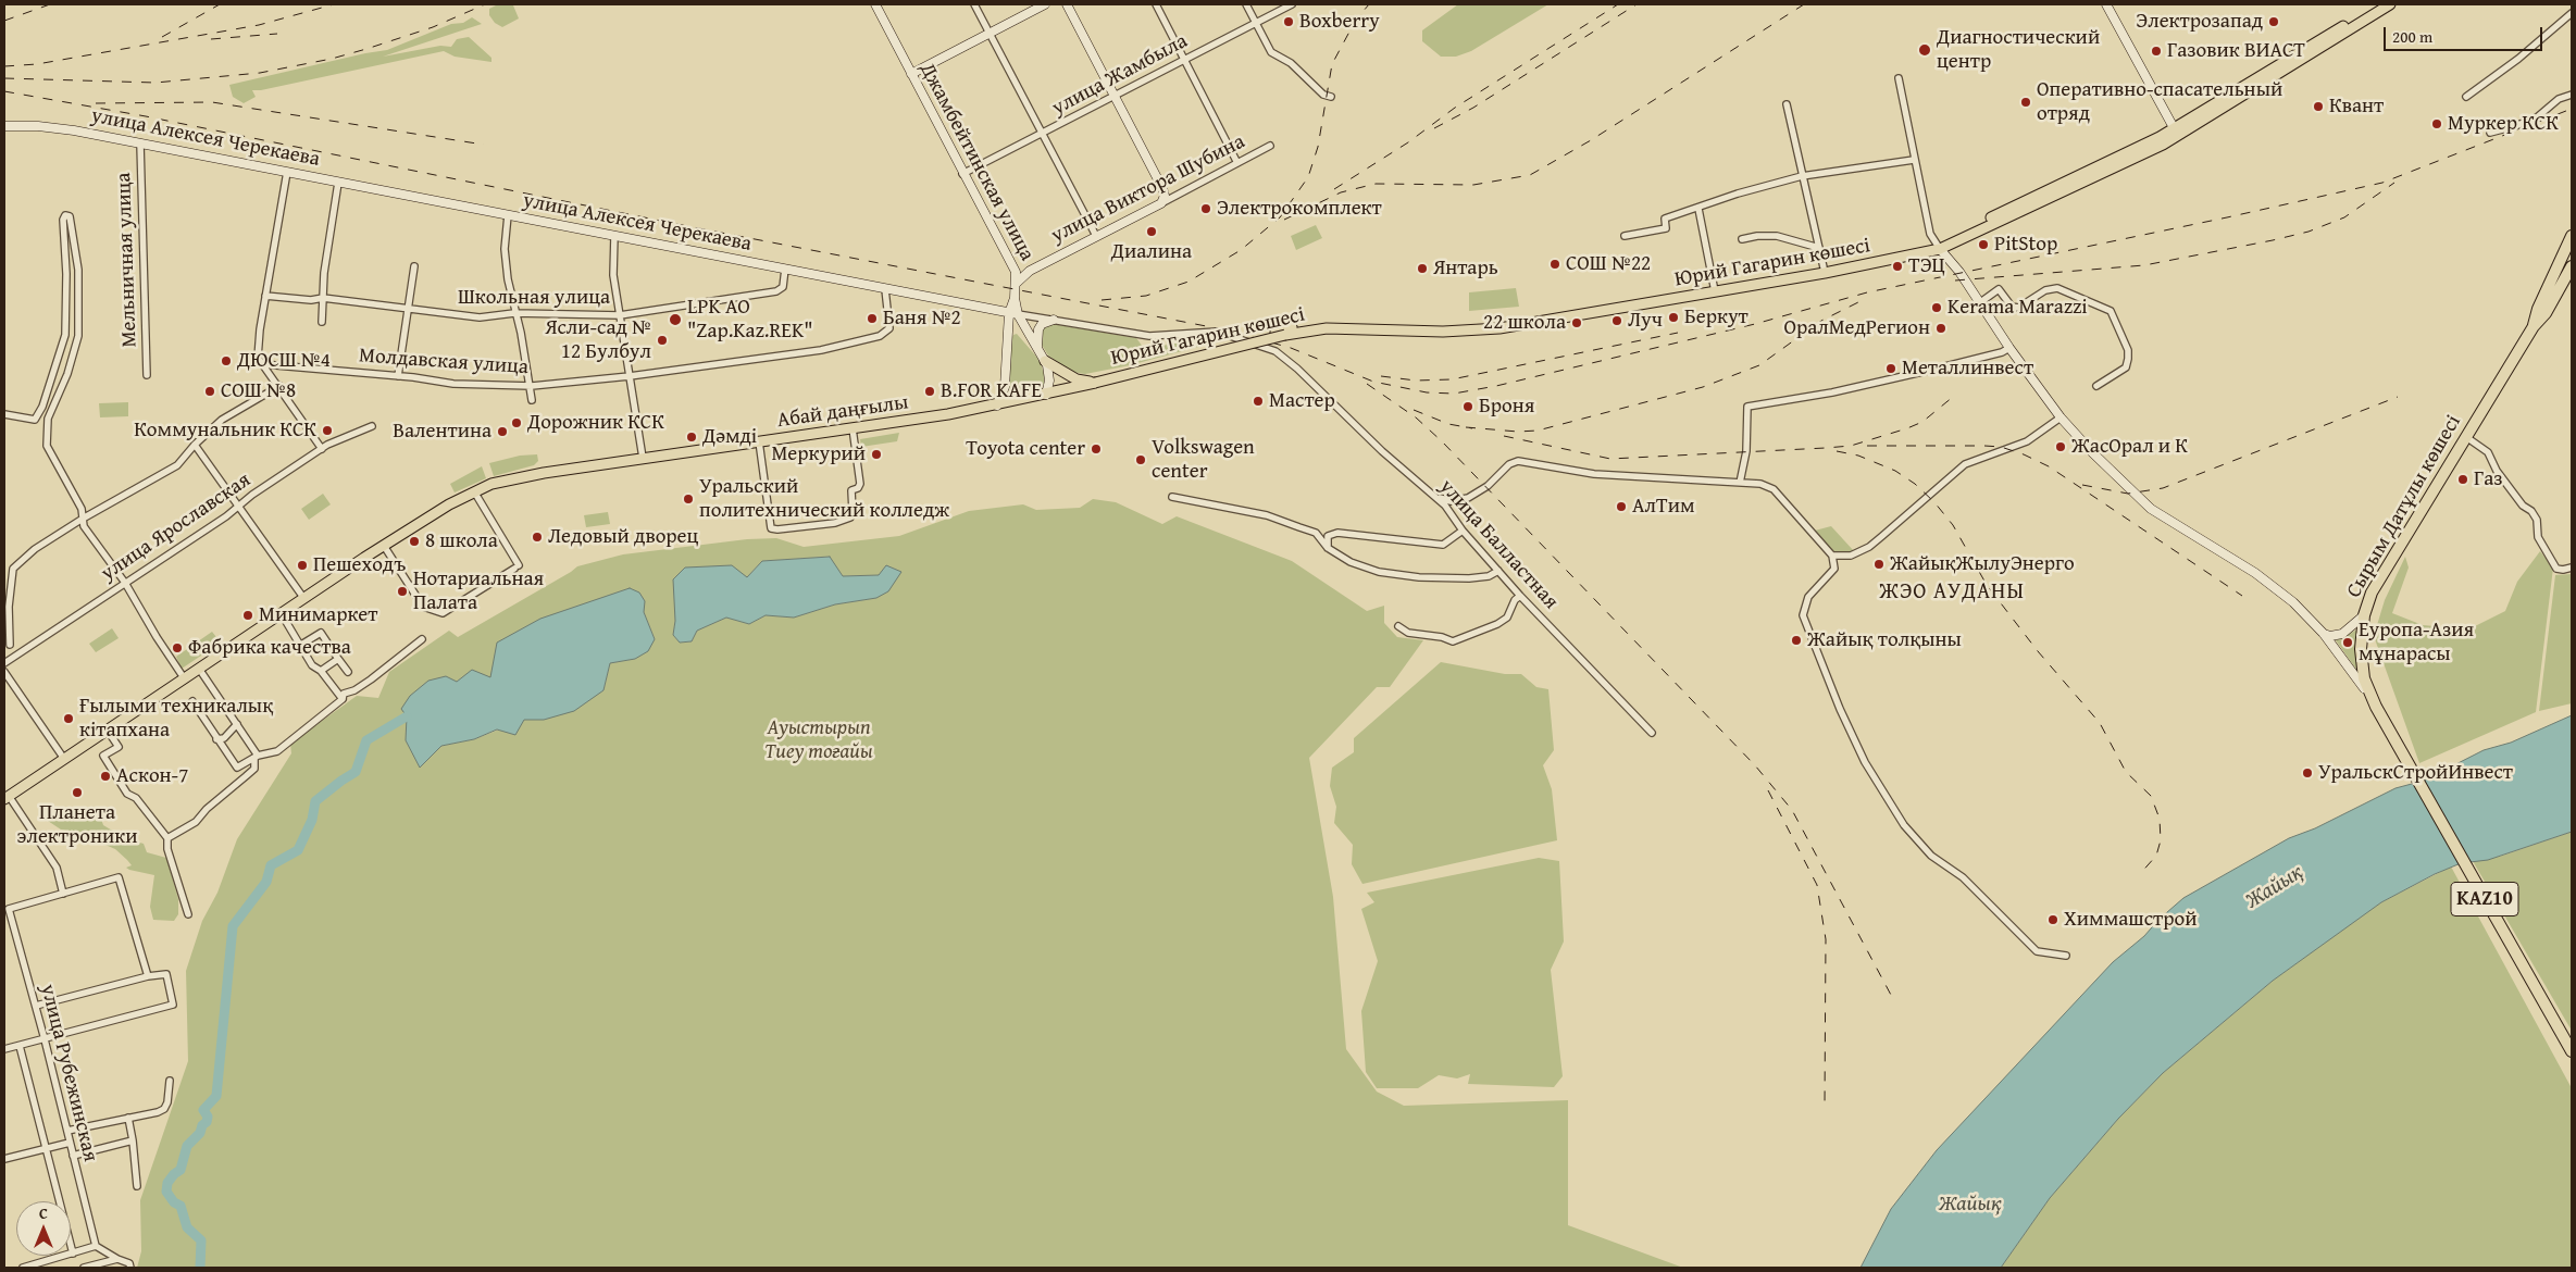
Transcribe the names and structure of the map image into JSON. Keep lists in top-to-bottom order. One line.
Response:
{"streets":{"highway":["Сырым Датұлы көшесі","KAZ10"],"main road":["Юрий Гагарин көшесі","Абай даңғылы"],"street":["улица Жамбыла","улица Алексея Черекаева","Джамбейтинская улица","улица Виктора Шубина","Мельничная улица","Школьная улица","Молдавская улица","улица Ярославская","улица Балластная","улица Рубежинская"]},"crossings":[["улица Жамбыла","Джамбейтинская улица"],["улица Алексея Черекаева","Джамбейтинская улица"],["улица Алексея Черекаева","Мельничная улица"],["улица Алексея Черекаева","Школьная улица"],["улица Алексея Черекаева","Молдавская улица"],["улица Алексея Черекаева","улица Балластная"],["Джамбейтинская улица","улица Виктора Шубина"],["Джамбейтинская улица","Абай даңғылы"],["Юрий Гагарин көшесі","Абай даңғылы"]],"districts":["ЖЭО АУДАНЫ"],"water":["Жайық"],"parks":["Ауыстырып Тиеу тоғайы"],"places":["Boxberry","Электрозапад","Диагностический центр","Газовик ВИАСТ","Оперативно-спасательный отряд","Квант","Муркер КСК","Электрокомплект","Диалина","PitStop","СОШ №22","ТЭЦ","Янтарь","Kerama Marazzi","Беркут","Баня №2","LPK AO \"Zap.Kaz.REK\"","Луч","22 школа","ОралМедРегион","Ясли-сад № 12 Булбул","ДЮСШ №4","Металлинвест","СОШ №8","B.FOR KAFE","Мастер","Броня","Дорожник КСК","Коммунальник КСК","Валентина","Дəмді","ЖасОрал и К","Toyota center","Меркурий","Volkswagen center","Газ","Уральский политехнический колледж","АлТим","Ледовый дворец","8 школа","ЖайықЖылуЭнерго","Пешеходъ","Нотариальная Палата","Минимаркет","Жайық толқыны","Еуропа-Азия мұнарасы","Фабрика качества","Ғылыми техникалық кітапхана","УральскСтройИнвест","Аскон-7","Планета электроники","Химмашстрой"],"scale_bar":"200 m","north":"top"}
